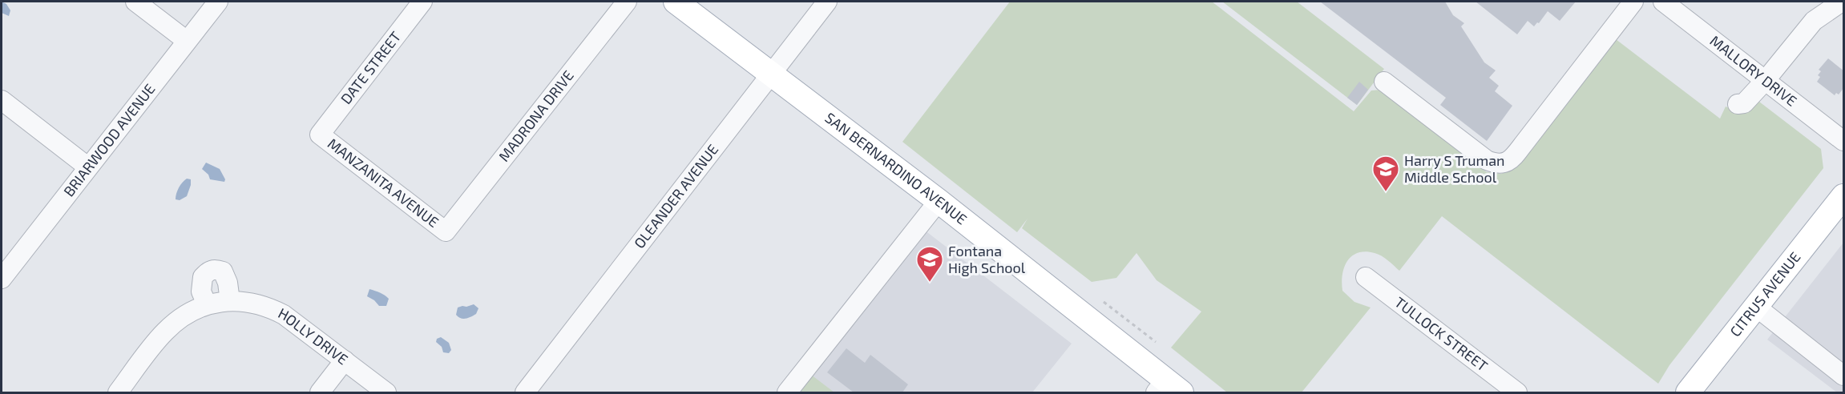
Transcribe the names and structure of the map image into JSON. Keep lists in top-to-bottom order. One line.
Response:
{"streets":{"main road":["SAN BERNARDINO AVENUE","CITRUS AVENUE"],"street":["DATE STREET","MALLORY DRIVE","MADRONA DRIVE","BRIARWOOD AVENUE","MANZANITA AVENUE","OLEANDER AVENUE","TULLOCK STREET","HOLLY DRIVE"]},"crossings":[["DATE STREET","MANZANITA AVENUE"],["MADRONA DRIVE","MANZANITA AVENUE"],["SAN BERNARDINO AVENUE","OLEANDER AVENUE"]],"places":{"school or university":["Harry S Truman Middle School","Fontana High School"]}}
